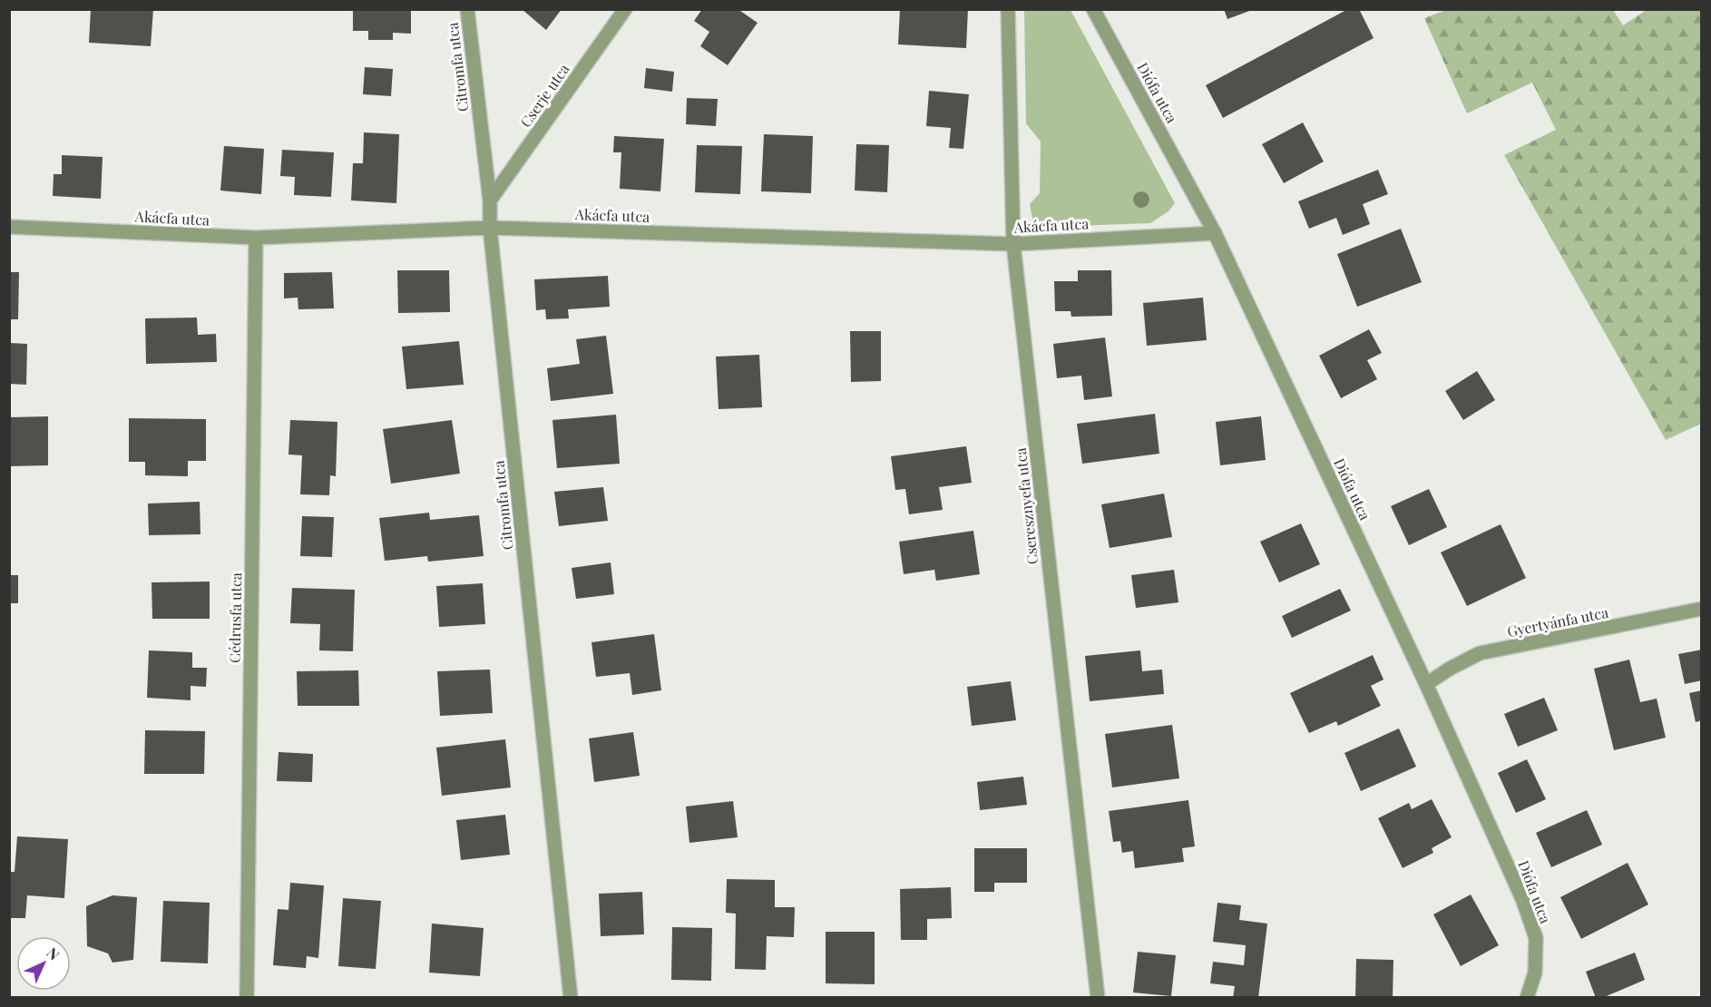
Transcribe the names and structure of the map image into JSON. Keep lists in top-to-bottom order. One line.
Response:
{"streets":{"street":["Citromfa utca","Diófa utca","Cserje utca","Akácfa utca","Cseresznyefa utca","Cédrusfa utca","Gyertyánfa utca"]},"crossings":[["Citromfa utca","Cserje utca"],["Citromfa utca","Akácfa utca"],["Diófa utca","Akácfa utca"],["Diófa utca","Gyertyánfa utca"],["Akácfa utca","Cseresznyefa utca"],["Akácfa utca","Cédrusfa utca"]],"north":"top right"}
